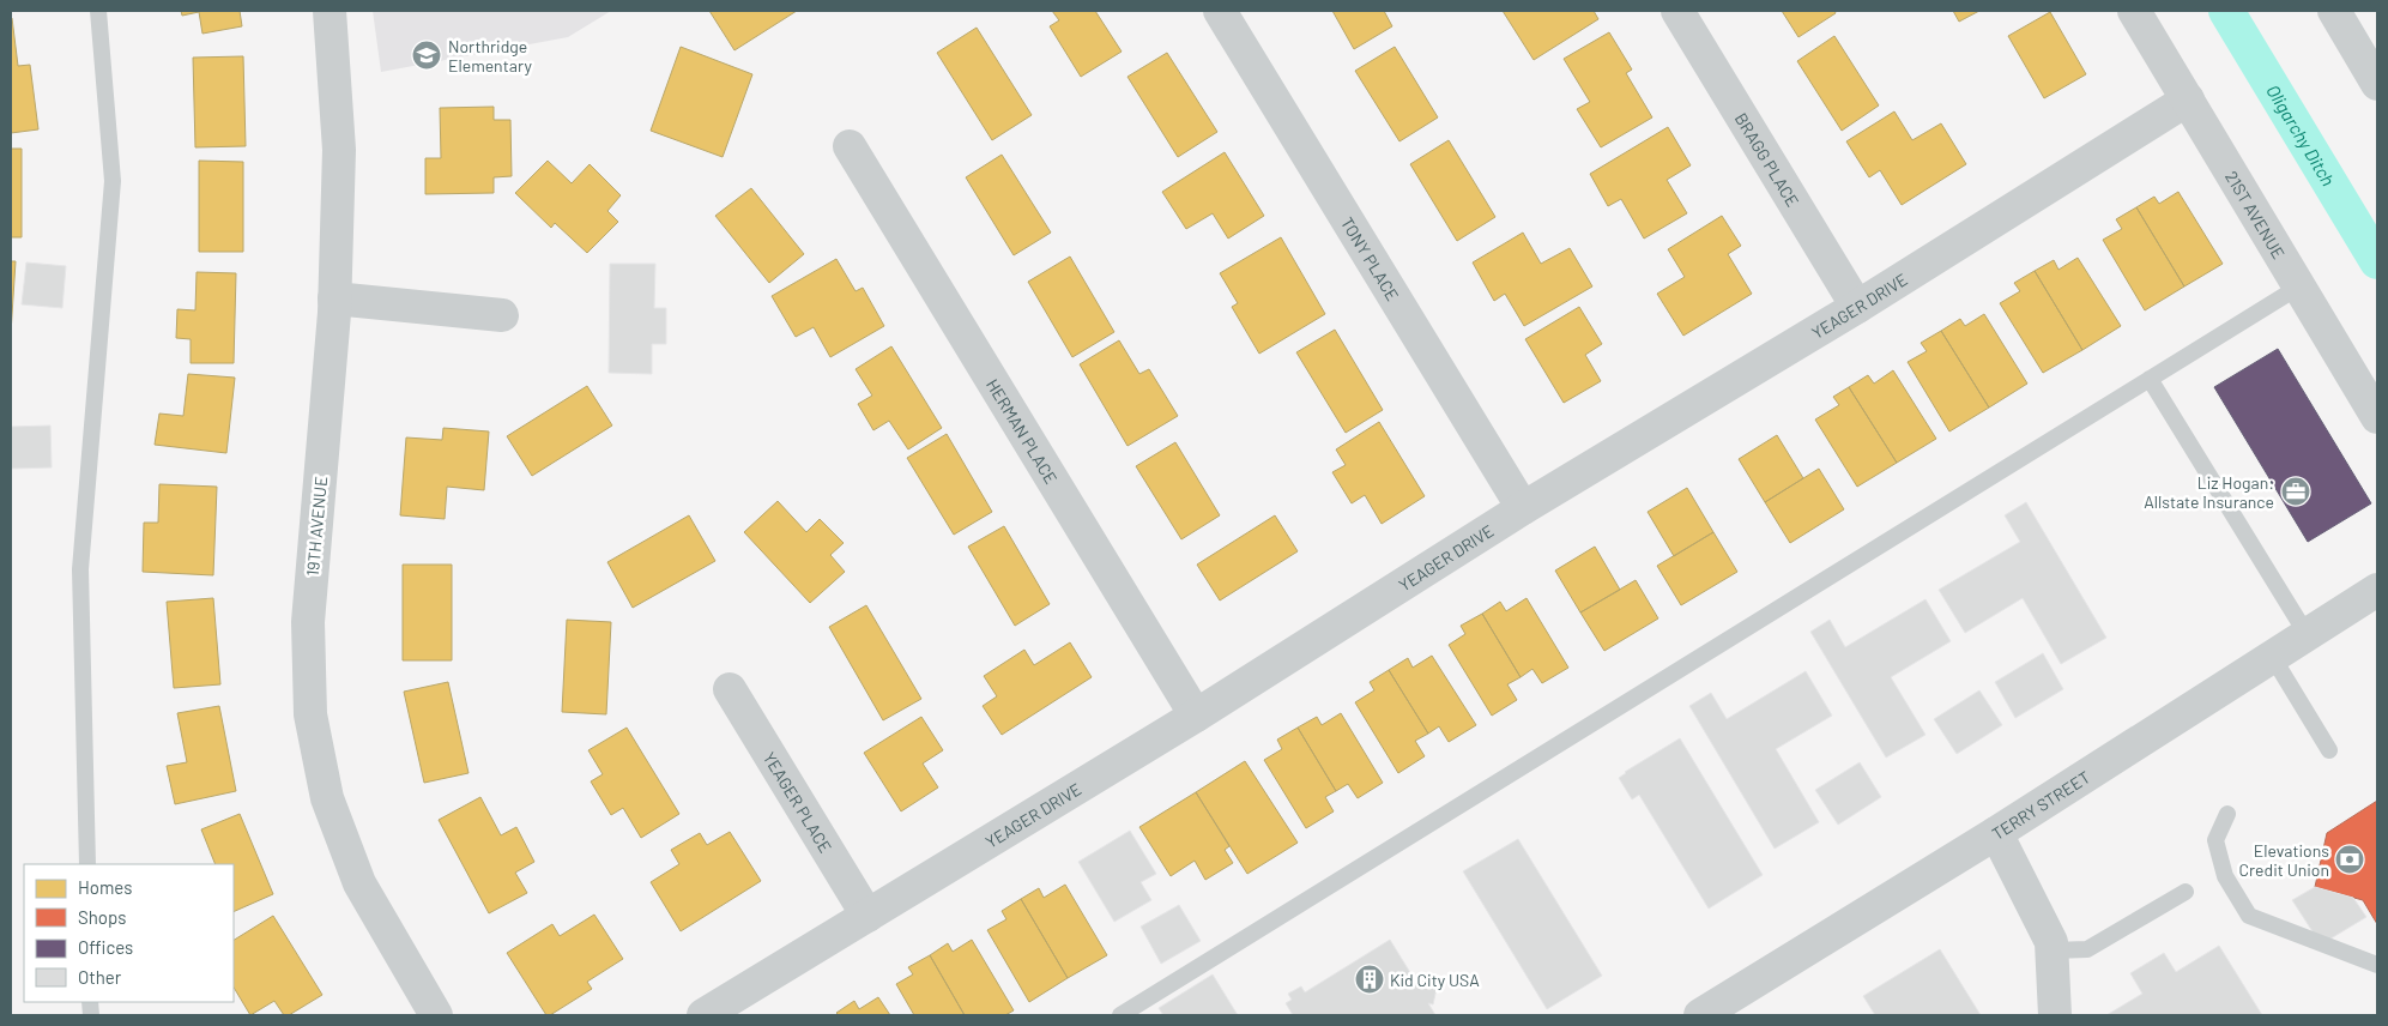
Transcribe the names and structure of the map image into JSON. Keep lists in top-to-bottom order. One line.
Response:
{"streets":{"street":["BRAGG PLACE","21ST AVENUE","TONY PLACE","YEAGER DRIVE","HERMAN PLACE","19TH AVENUE","YEAGER PLACE","TERRY STREET"]},"crossings":[["BRAGG PLACE","YEAGER DRIVE"],["21ST AVENUE","YEAGER DRIVE"],["TONY PLACE","YEAGER DRIVE"],["YEAGER DRIVE","HERMAN PLACE"],["YEAGER DRIVE","YEAGER PLACE"]],"water":["Oligarchy Ditch"],"places":{"school or university":["Northridge Elementary"],"office":["Liz Hogan: Allstate Insurance"],"bank":["Elevations Credit Union"],"building":["Kid City USA"]},"legend":["Homes","Shops","Offices","Other"]}
